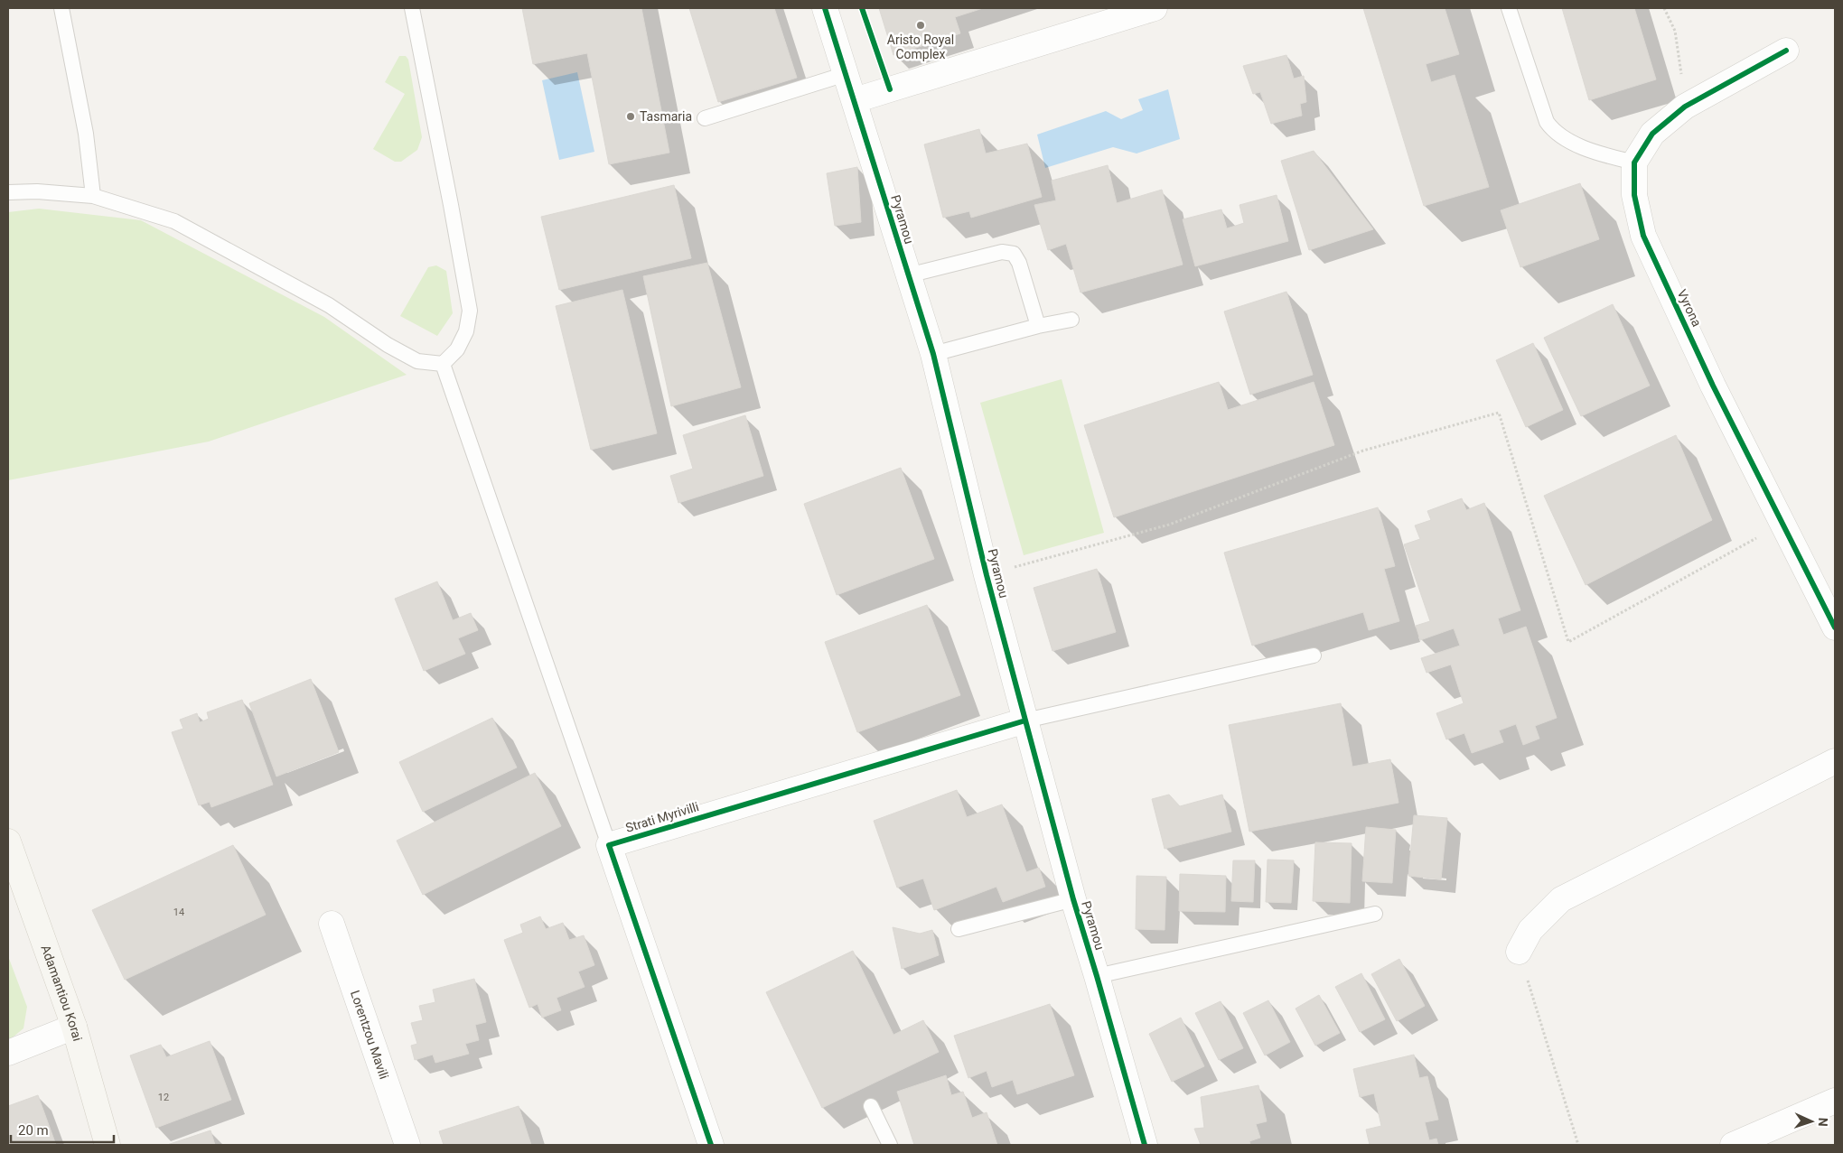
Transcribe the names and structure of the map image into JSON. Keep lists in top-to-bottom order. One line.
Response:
{"streets":{"main road":["Adamantiou Korai"],"street":["Pyramou","Vyrona","Strati Myrivilli","Lorentzou Mavili"]},"crossings":[["Pyramou","Strati Myrivilli"]],"places":["Aristo Royal Complex","Tasmaria"],"house_numbers":["14","12"],"scale_bar":"20 m","north":"right"}
